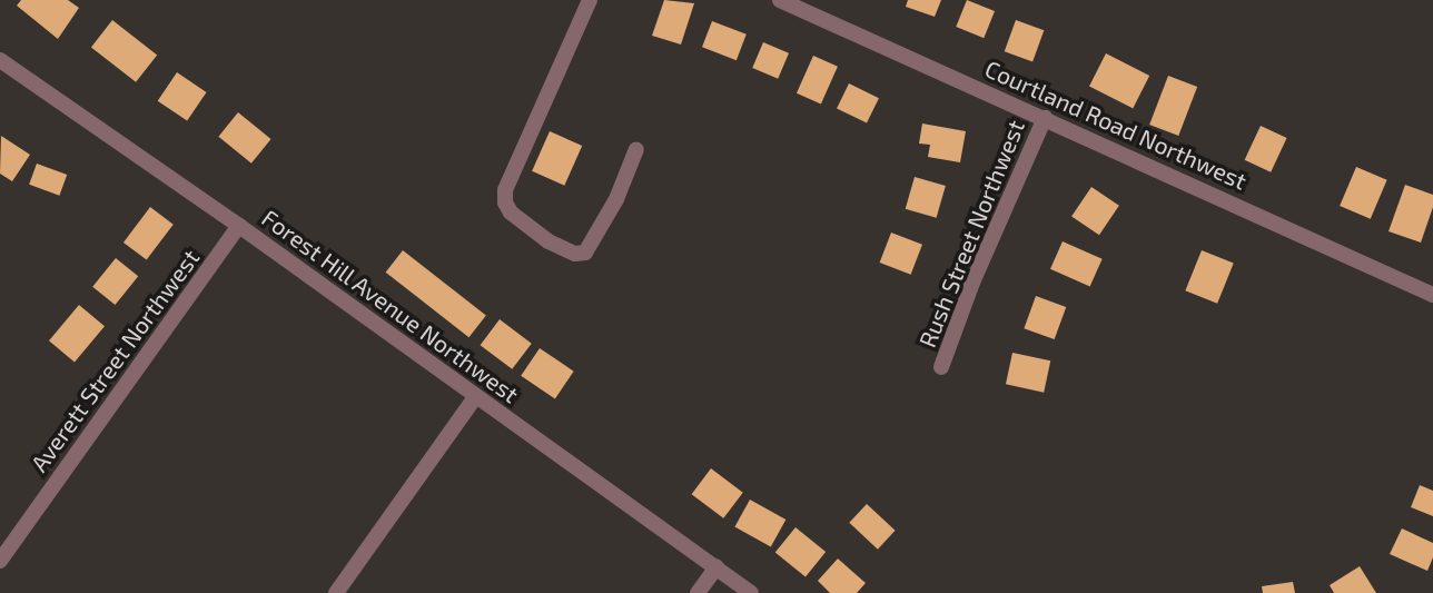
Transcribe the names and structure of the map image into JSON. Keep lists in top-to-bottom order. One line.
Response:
{"streets":{"street":["Courtland Road Northwest","Rush Street Northwest","Forest Hill Avenue Northwest","Averett Street Northwest"]},"crossings":[["Courtland Road Northwest","Rush Street Northwest"],["Forest Hill Avenue Northwest","Averett Street Northwest"]]}
